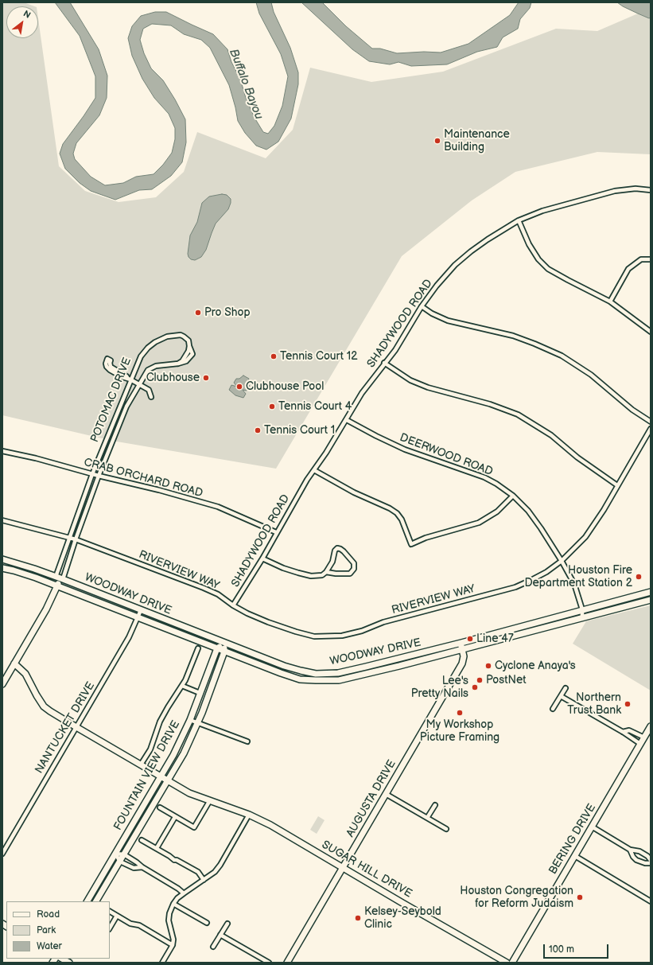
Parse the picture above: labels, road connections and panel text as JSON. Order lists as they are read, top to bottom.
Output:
{
  "streets": {
    "main road": [
      "POTOMAC DRIVE",
      "WOODWAY DRIVE",
      "FOUNTAIN VIEW DRIVE",
      "AUGUSTA DRIVE",
      "BERING DRIVE",
      "SUGAR HILL DRIVE"
    ],
    "street": [
      "SHADYWOOD ROAD",
      "DEERWOOD ROAD",
      "CRAB ORCHARD ROAD",
      "RIVERVIEW WAY",
      "NANTUCKET DRIVE"
    ]
  },
  "crossings": [
    ["SHADYWOOD ROAD", "DEERWOOD ROAD"],
    ["SHADYWOOD ROAD", "CRAB ORCHARD ROAD"],
    ["SHADYWOOD ROAD", "RIVERVIEW WAY"],
    ["POTOMAC DRIVE", "CRAB ORCHARD ROAD"],
    ["POTOMAC DRIVE", "RIVERVIEW WAY"],
    ["POTOMAC DRIVE", "WOODWAY DRIVE"],
    ["POTOMAC DRIVE", "SUGAR HILL DRIVE"],
    ["DEERWOOD ROAD", "RIVERVIEW WAY"],
    ["DEERWOOD ROAD", "WOODWAY DRIVE"],
    ["WOODWAY DRIVE", "NANTUCKET DRIVE"],
    ["WOODWAY DRIVE", "FOUNTAIN VIEW DRIVE"],
    ["WOODWAY DRIVE", "AUGUSTA DRIVE"],
    ["NANTUCKET DRIVE", "SUGAR HILL DRIVE"],
    ["FOUNTAIN VIEW DRIVE", "SUGAR HILL DRIVE"],
    ["AUGUSTA DRIVE", "SUGAR HILL DRIVE"]
  ],
  "water": ["Buffalo Bayou"],
  "places": [
    "Maintenance Building",
    "Pro Shop",
    "Tennis Court 12",
    "Clubhouse",
    "Clubhouse Pool",
    "Tennis Court 4",
    "Tennis Court 1",
    "Houston Fire Department Station 2",
    "Line 47",
    "Cyclone Anaya's",
    "PostNet",
    "Lee's Pretty Nails",
    "Northern Trust Bank",
    "My Workshop Picture Framing",
    "Houston Congregation for Reform Judaism",
    "Kelsey-Seybold Clinic"
  ],
  "legend": ["Road", "Park", "Water"],
  "scale_bar": "100 m",
  "north": "top right"
}
